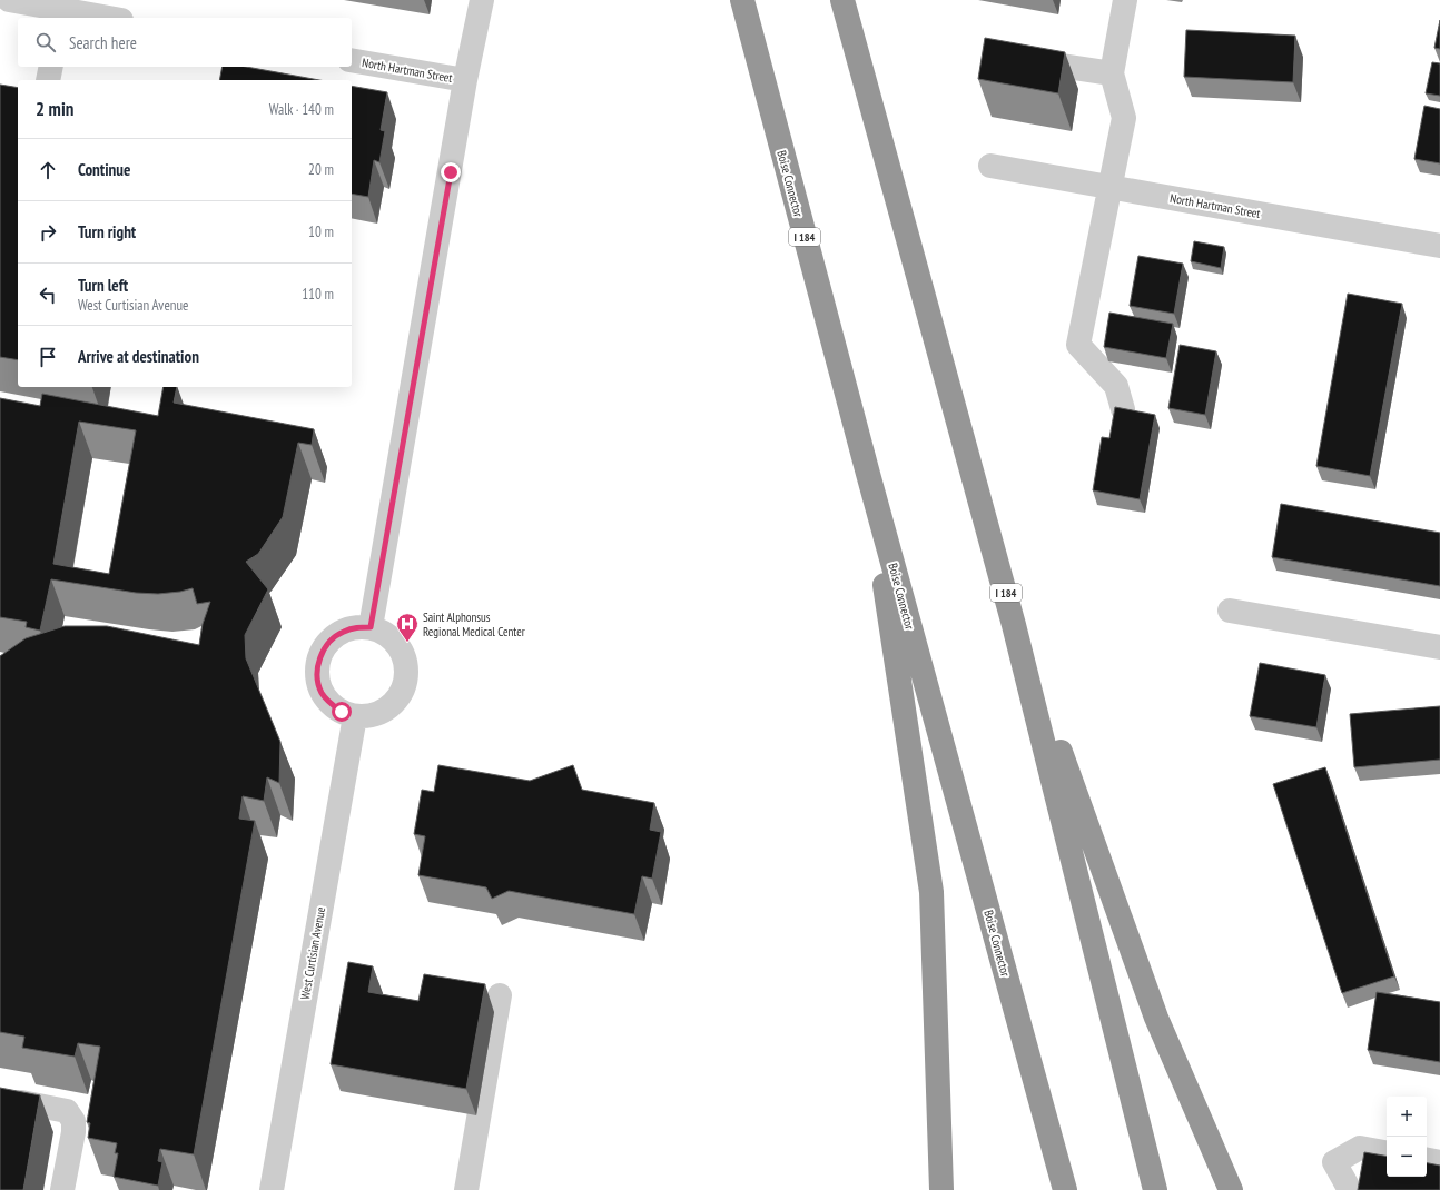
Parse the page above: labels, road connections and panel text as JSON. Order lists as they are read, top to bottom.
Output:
{
  "streets": {
    "highway": ["Boise Connector", "I 184"],
    "street": ["North Hartman Street", "West Curtisian Avenue"]
  },
  "places": {
    "hospital": ["Saint Alphonsus Regional Medical Center"]
  },
  "page": {
    "search": "Search here",
    "heading": ["2 min", "Walk · 140 m"],
    "list": [
      ["Continue", "20 m"],
      ["Turn right", "10 m"],
      ["Turn left", "West Curtisian Avenue", "110 m"],
      "Arrive at destination"
    ],
    "map_buttons": ["+", "−"]
  }
}
